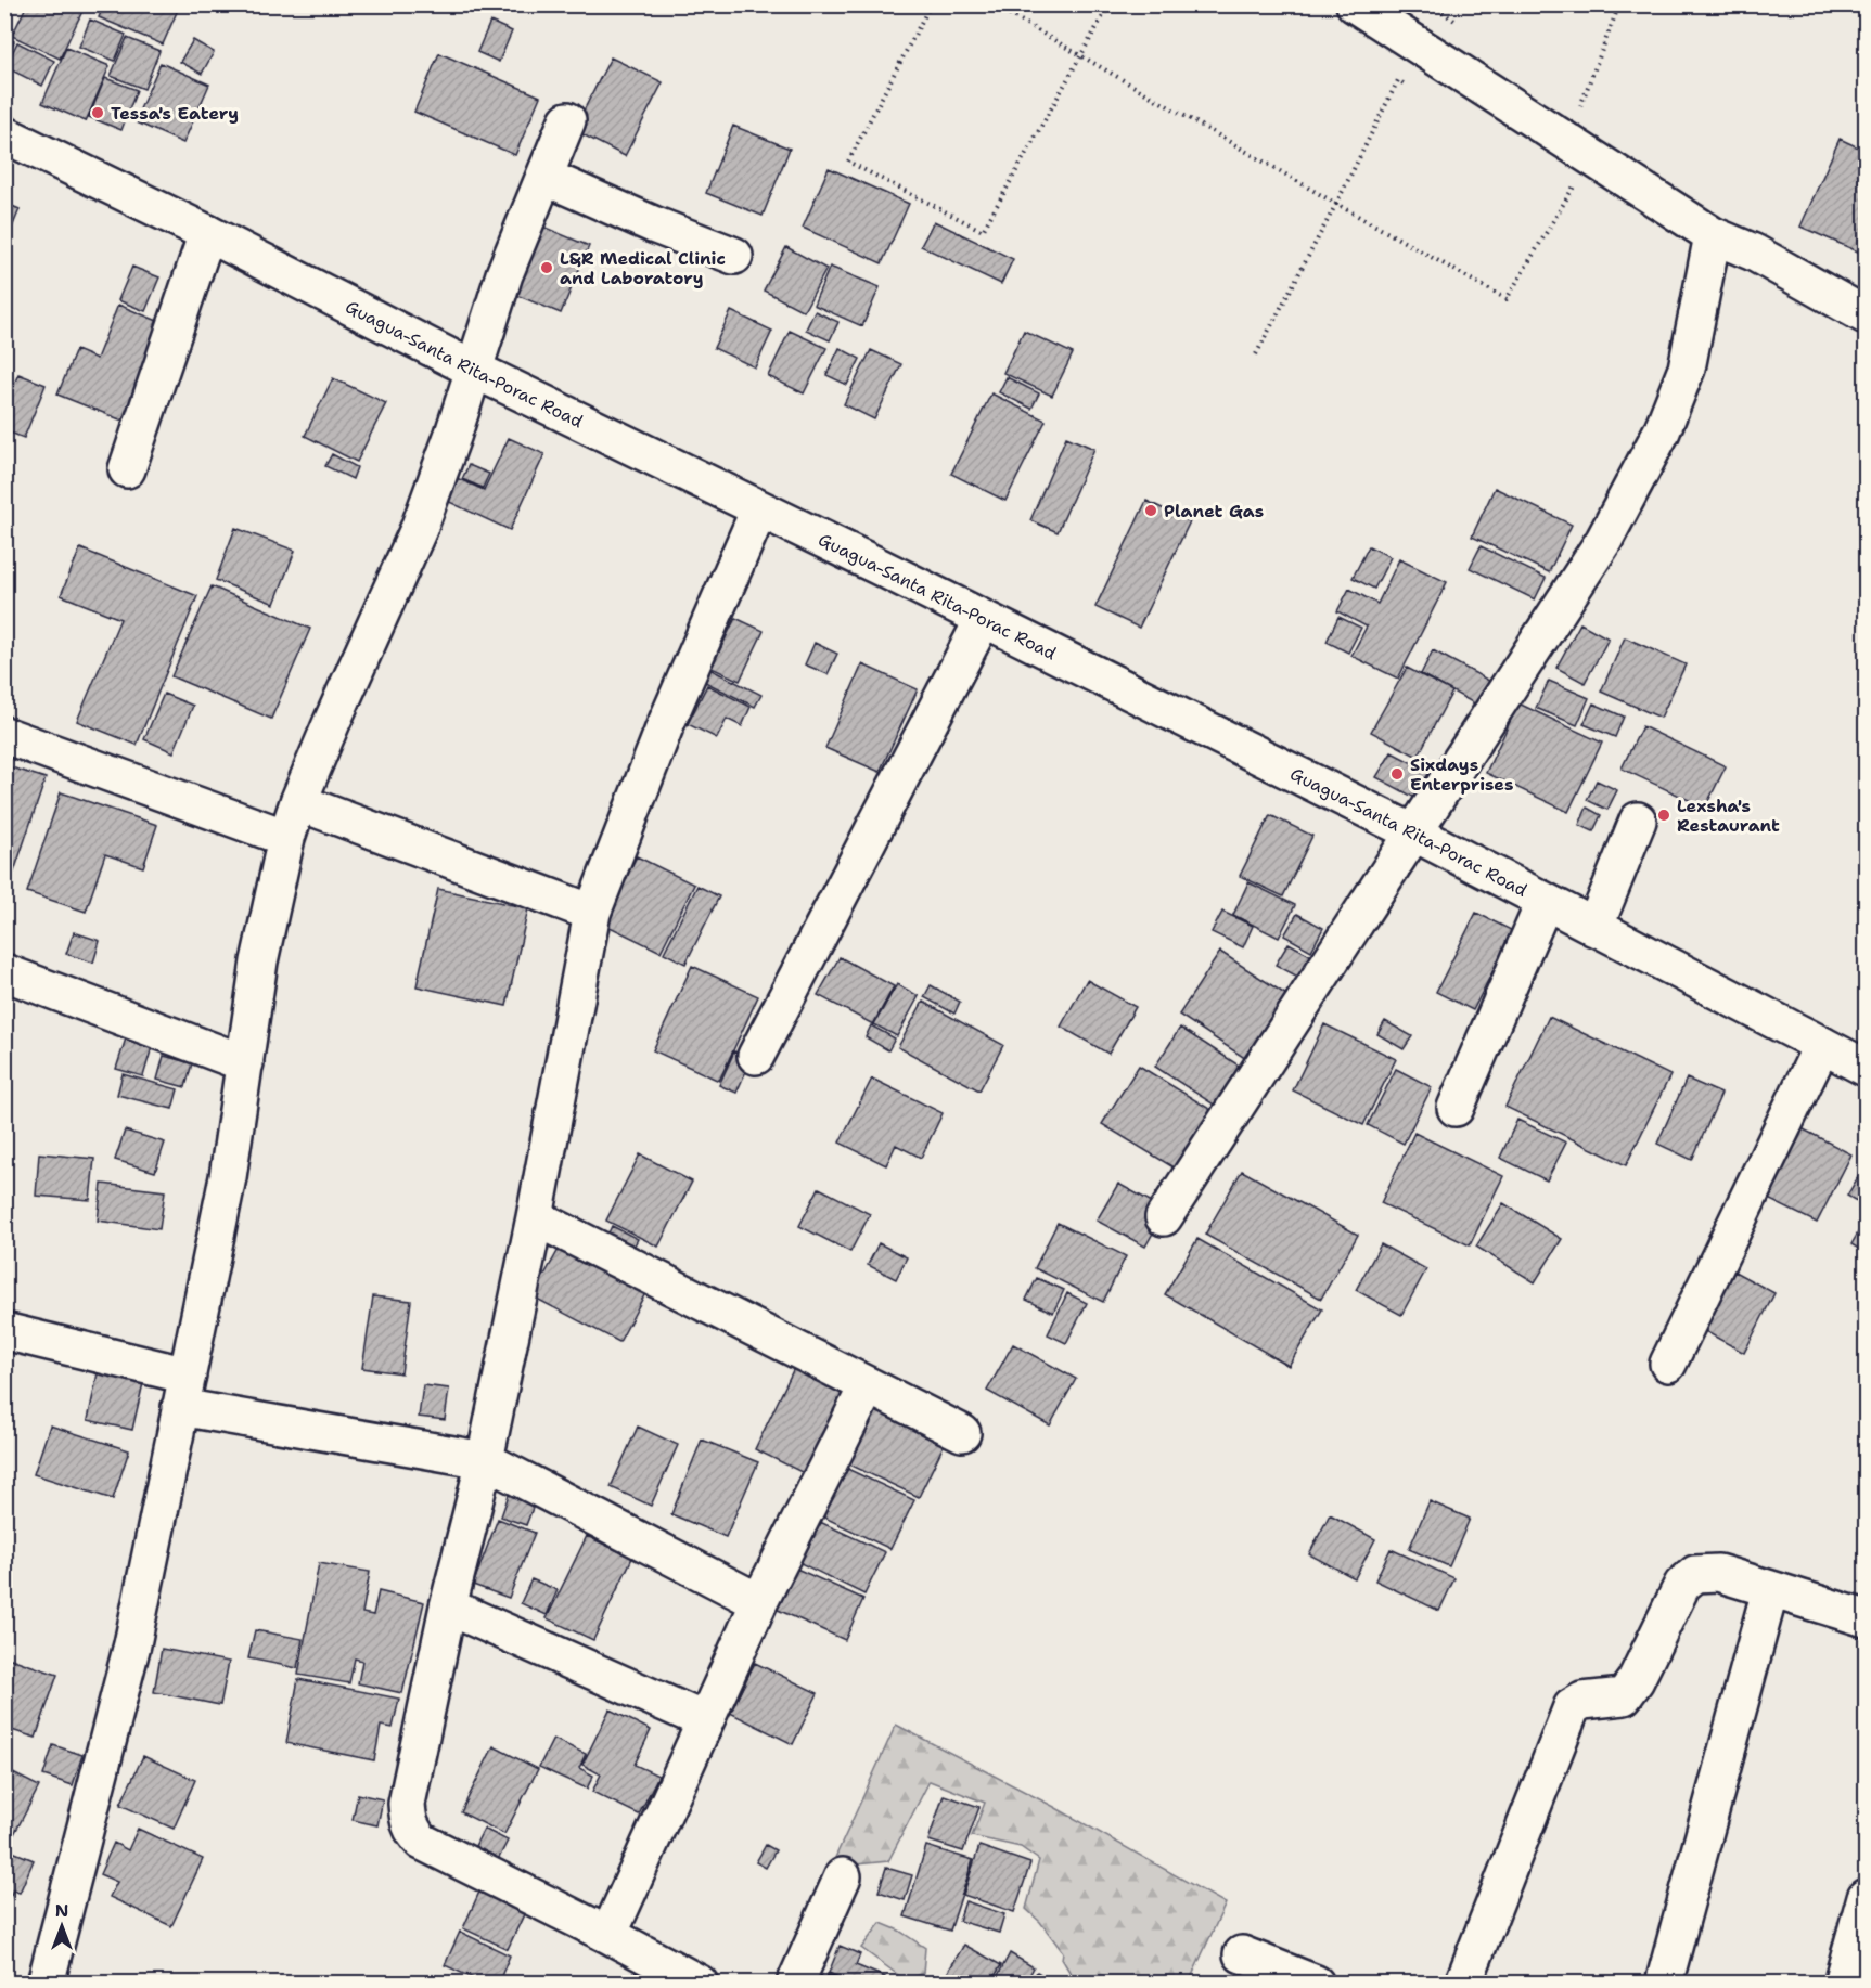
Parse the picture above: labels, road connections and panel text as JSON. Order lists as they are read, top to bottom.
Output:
{
  "streets": {
    "street": ["Guagua-Santa Rita-Porac Road"]
  },
  "places": [
    "Tessa's Eatery",
    "L&R Medical Clinic and Laboratory",
    "Planet Gas",
    "Sixdays Enterprises",
    "Lexsha's Restaurant"
  ],
  "north": "top"
}
